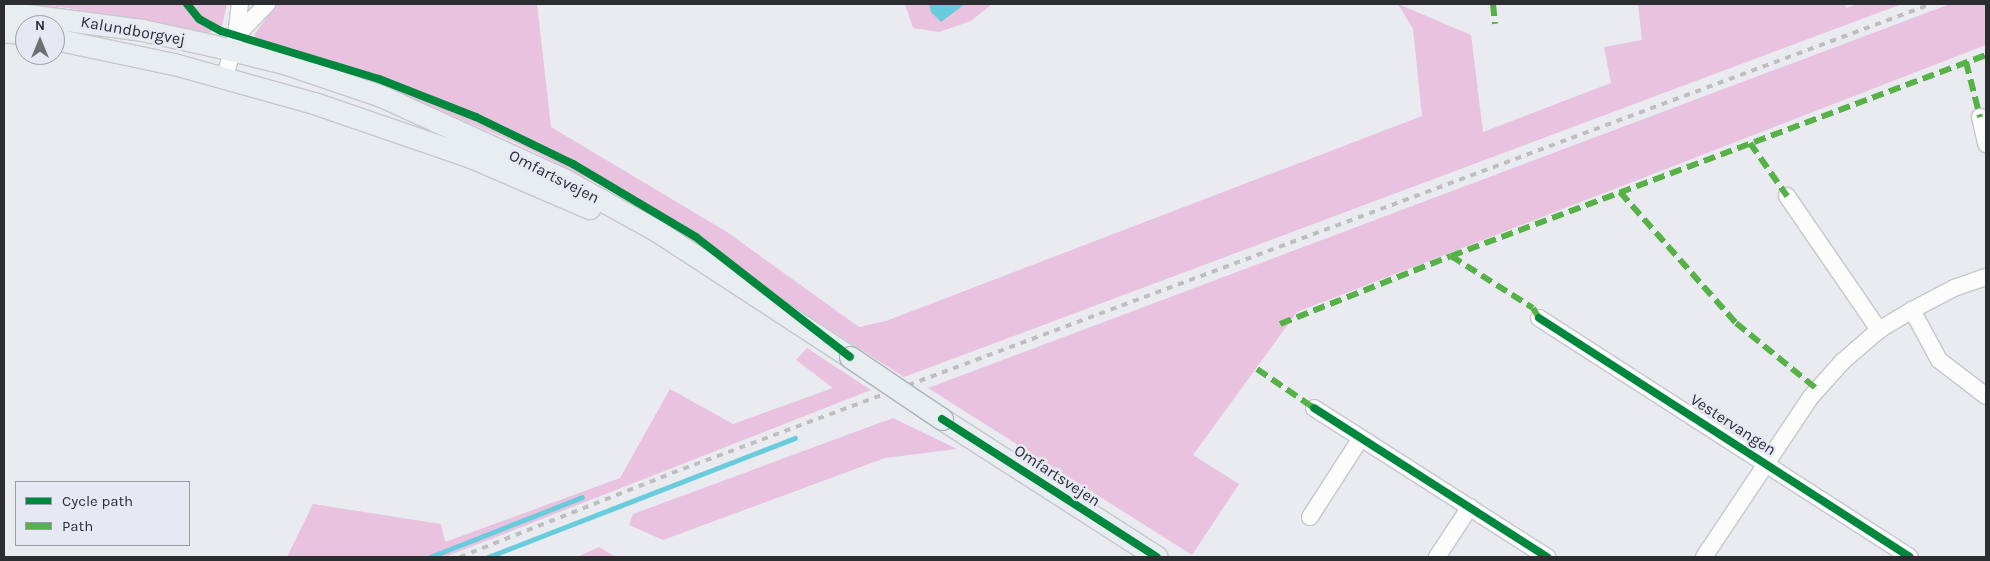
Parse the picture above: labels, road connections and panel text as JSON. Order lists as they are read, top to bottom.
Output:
{
  "streets": {
    "main road": ["Kalundborgvej", "Omfartsvejen"],
    "street": ["Vestervangen"]
  },
  "crossings": [
    ["Kalundborgvej", "Omfartsvejen"]
  ],
  "legend": ["Cycle path", "Path"],
  "north": "top"
}
